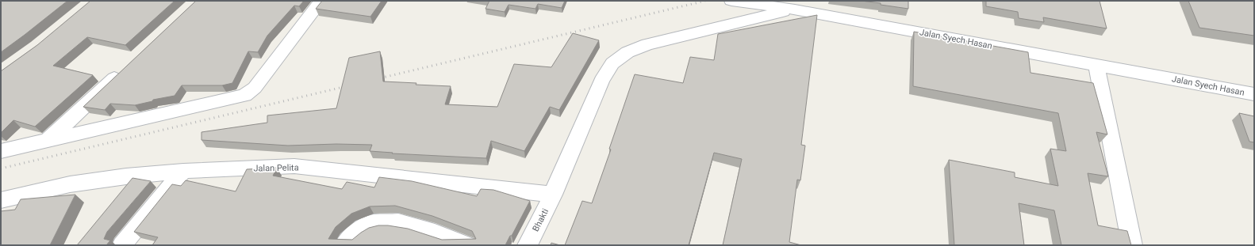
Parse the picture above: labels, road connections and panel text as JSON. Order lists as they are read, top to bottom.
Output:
{
  "streets": {
    "street": ["Jalan Syech Hasan", "Jalan Pelita", "Bhakti"]
  },
  "crossings": [
    ["Jalan Syech Hasan", "Bhakti"],
    ["Jalan Pelita", "Bhakti"]
  ]
}
